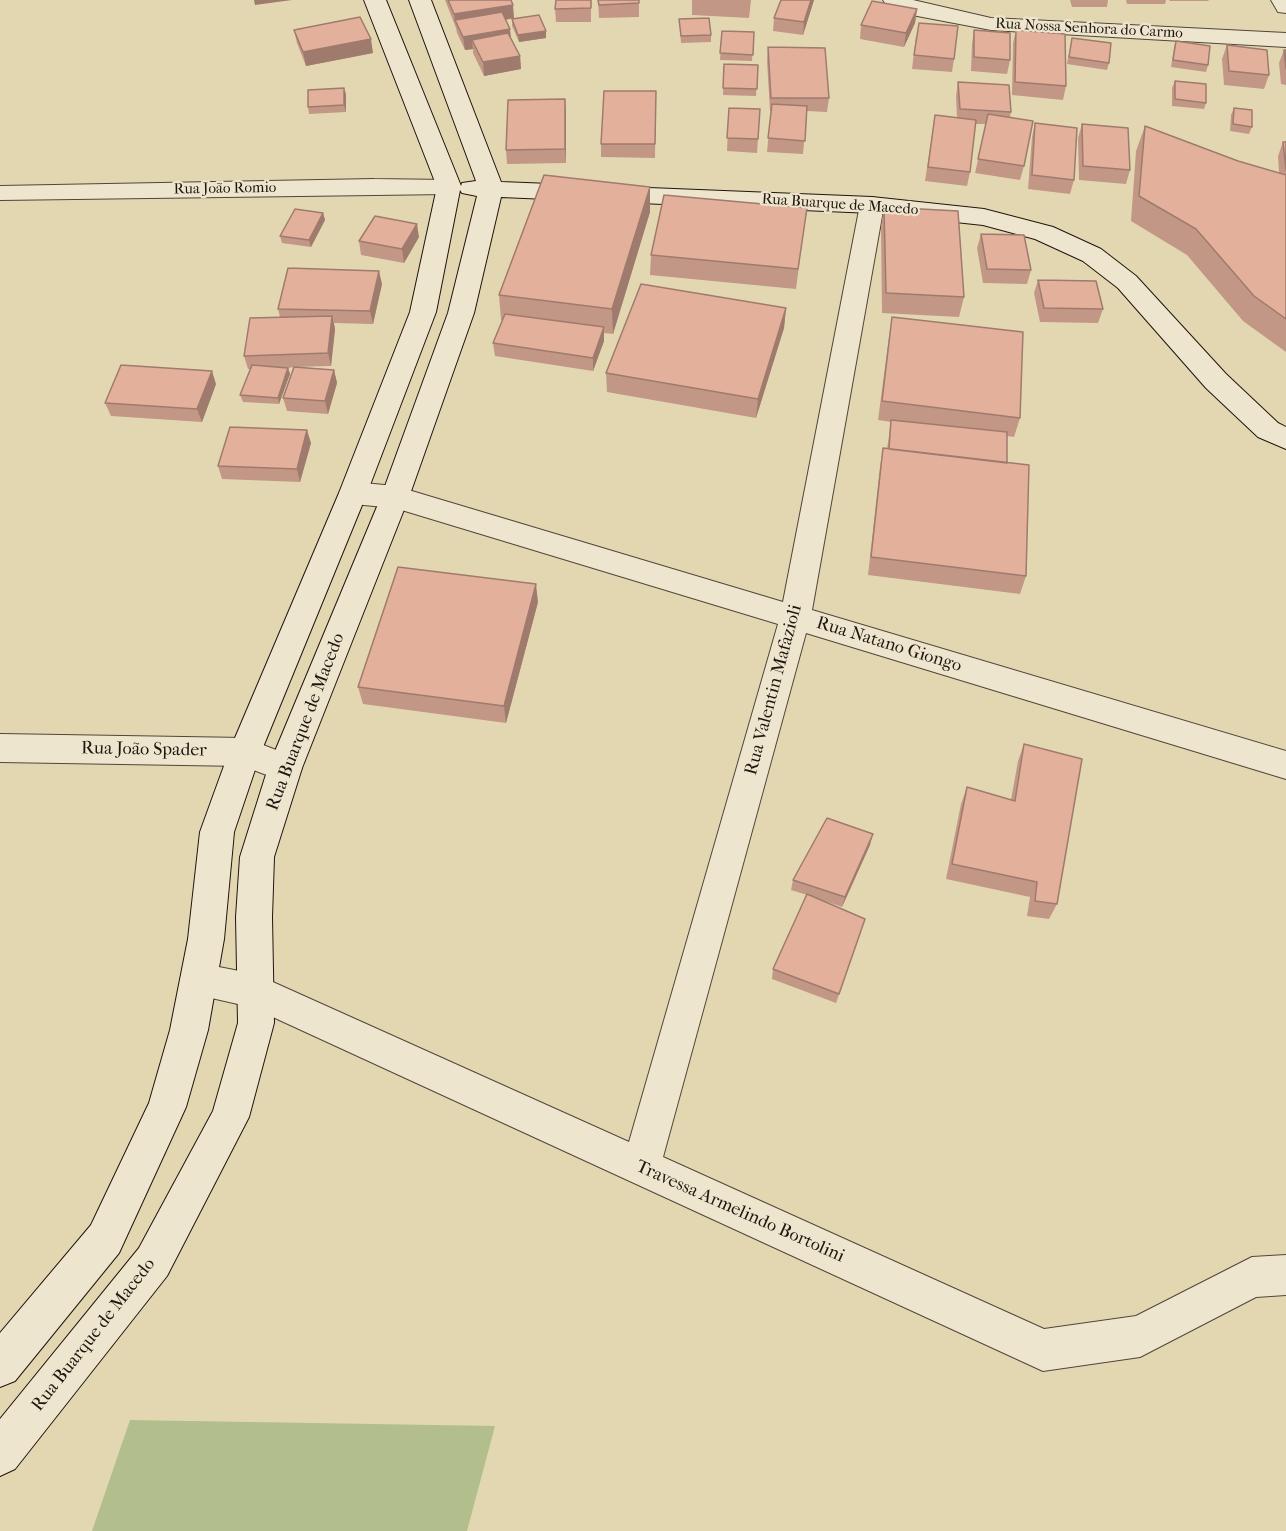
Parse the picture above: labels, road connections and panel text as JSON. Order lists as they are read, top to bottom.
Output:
{
  "streets": {
    "main road": [
      "Rua Nossa Senhora do Carmo",
      "Rua João Romio",
      "Rua Buarque de Macedo",
      "Rua Natano Giongo",
      "Rua Valentin Mafazioli",
      "Rua João Spader",
      "Travessa Armelindo Bortolini"
    ]
  },
  "crossings": [
    ["Rua João Romio", "Rua Buarque de Macedo"],
    ["Rua Buarque de Macedo", "Rua Natano Giongo"],
    ["Rua Buarque de Macedo", "Rua Valentin Mafazioli"],
    ["Rua Buarque de Macedo", "Rua João Spader"],
    ["Rua Buarque de Macedo", "Travessa Armelindo Bortolini"],
    ["Rua Natano Giongo", "Rua Valentin Mafazioli"],
    ["Rua Valentin Mafazioli", "Travessa Armelindo Bortolini"]
  ]
}
